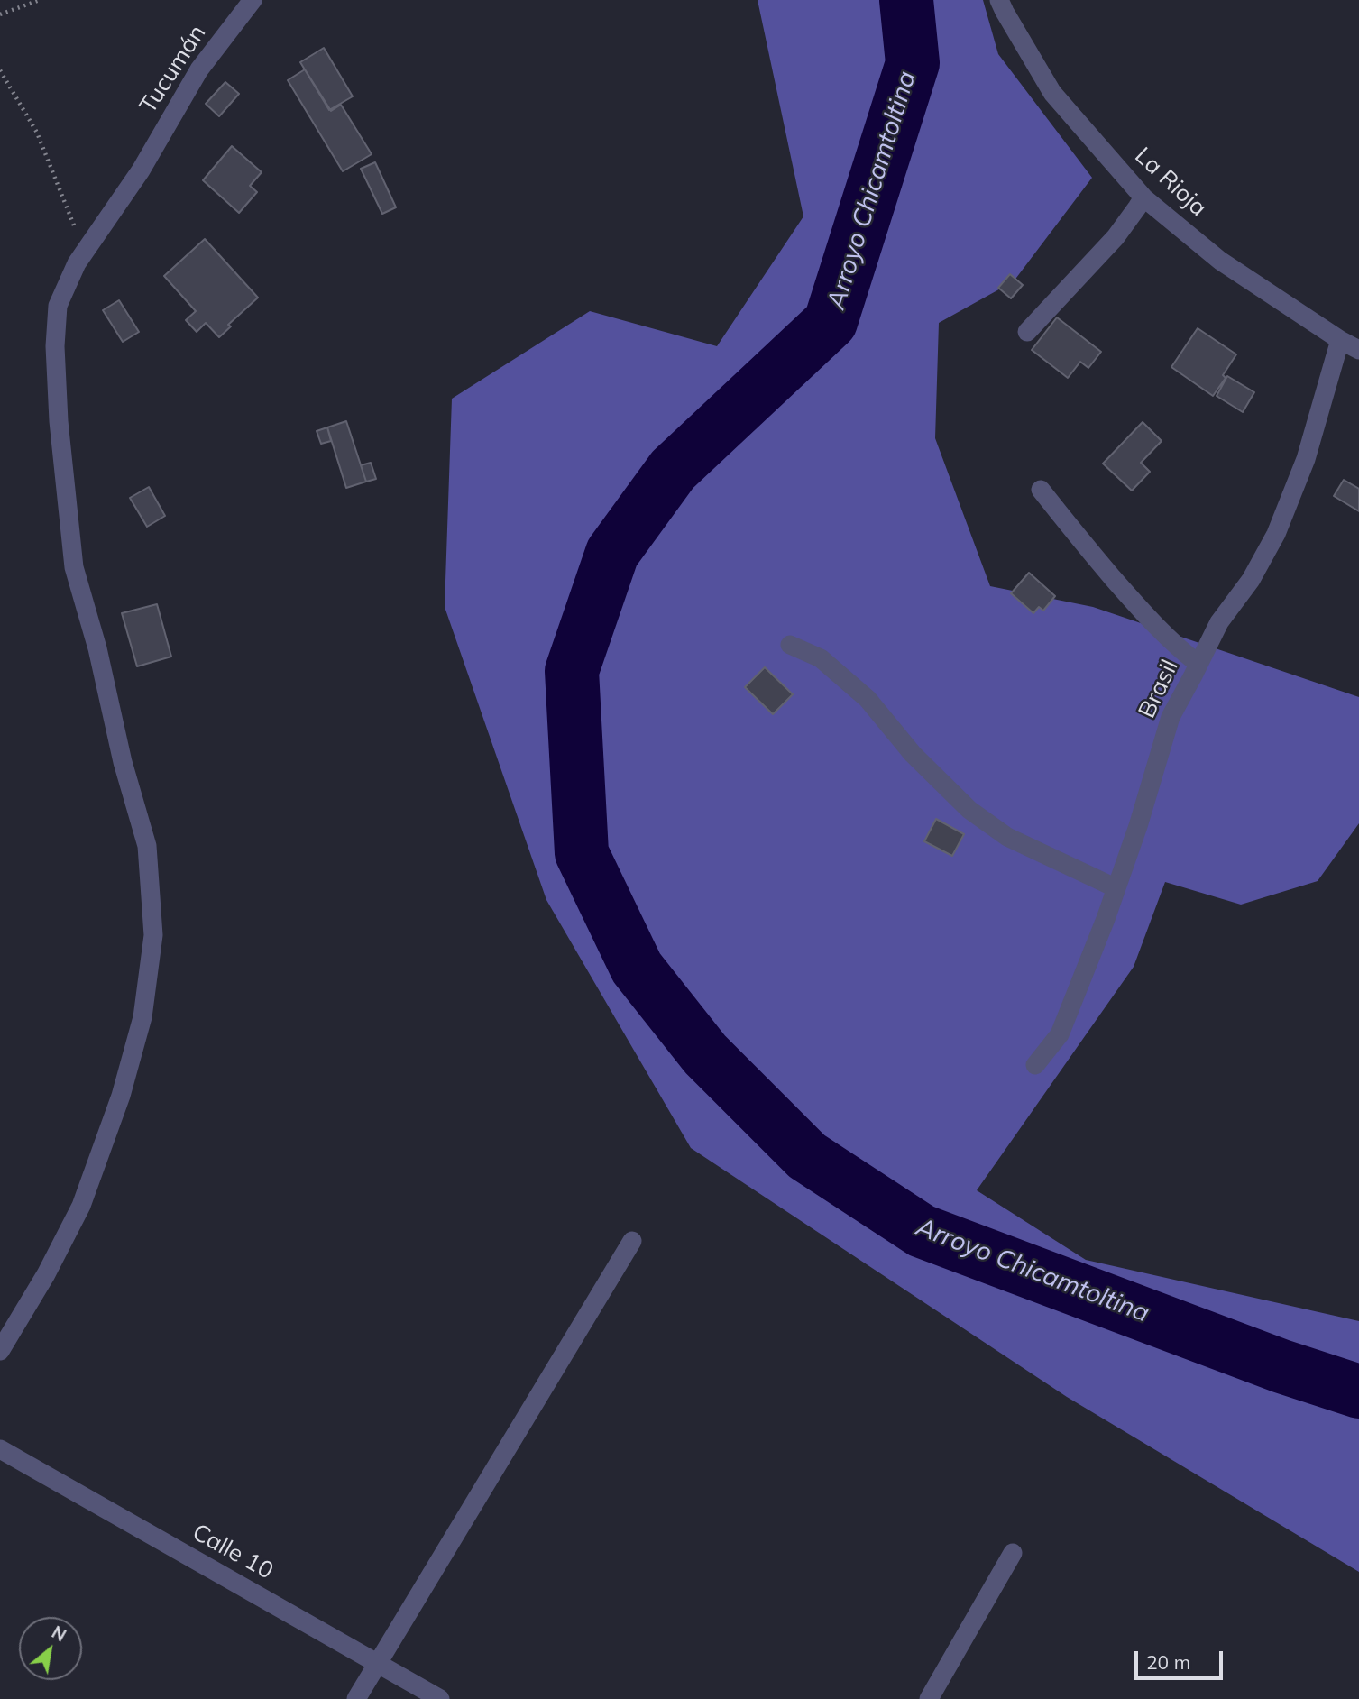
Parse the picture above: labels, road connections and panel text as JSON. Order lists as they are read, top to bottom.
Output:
{
  "streets": {
    "street": [
      "Tucumán",
      "La Rioja",
      "Brasil",
      "Calle 10"
    ]
  },
  "crossings": [
    ["La Rioja", "Brasil"]
  ],
  "water": ["Arroyo Chicamtoltina"],
  "scale_bar": "20 m",
  "north": "top right"
}
